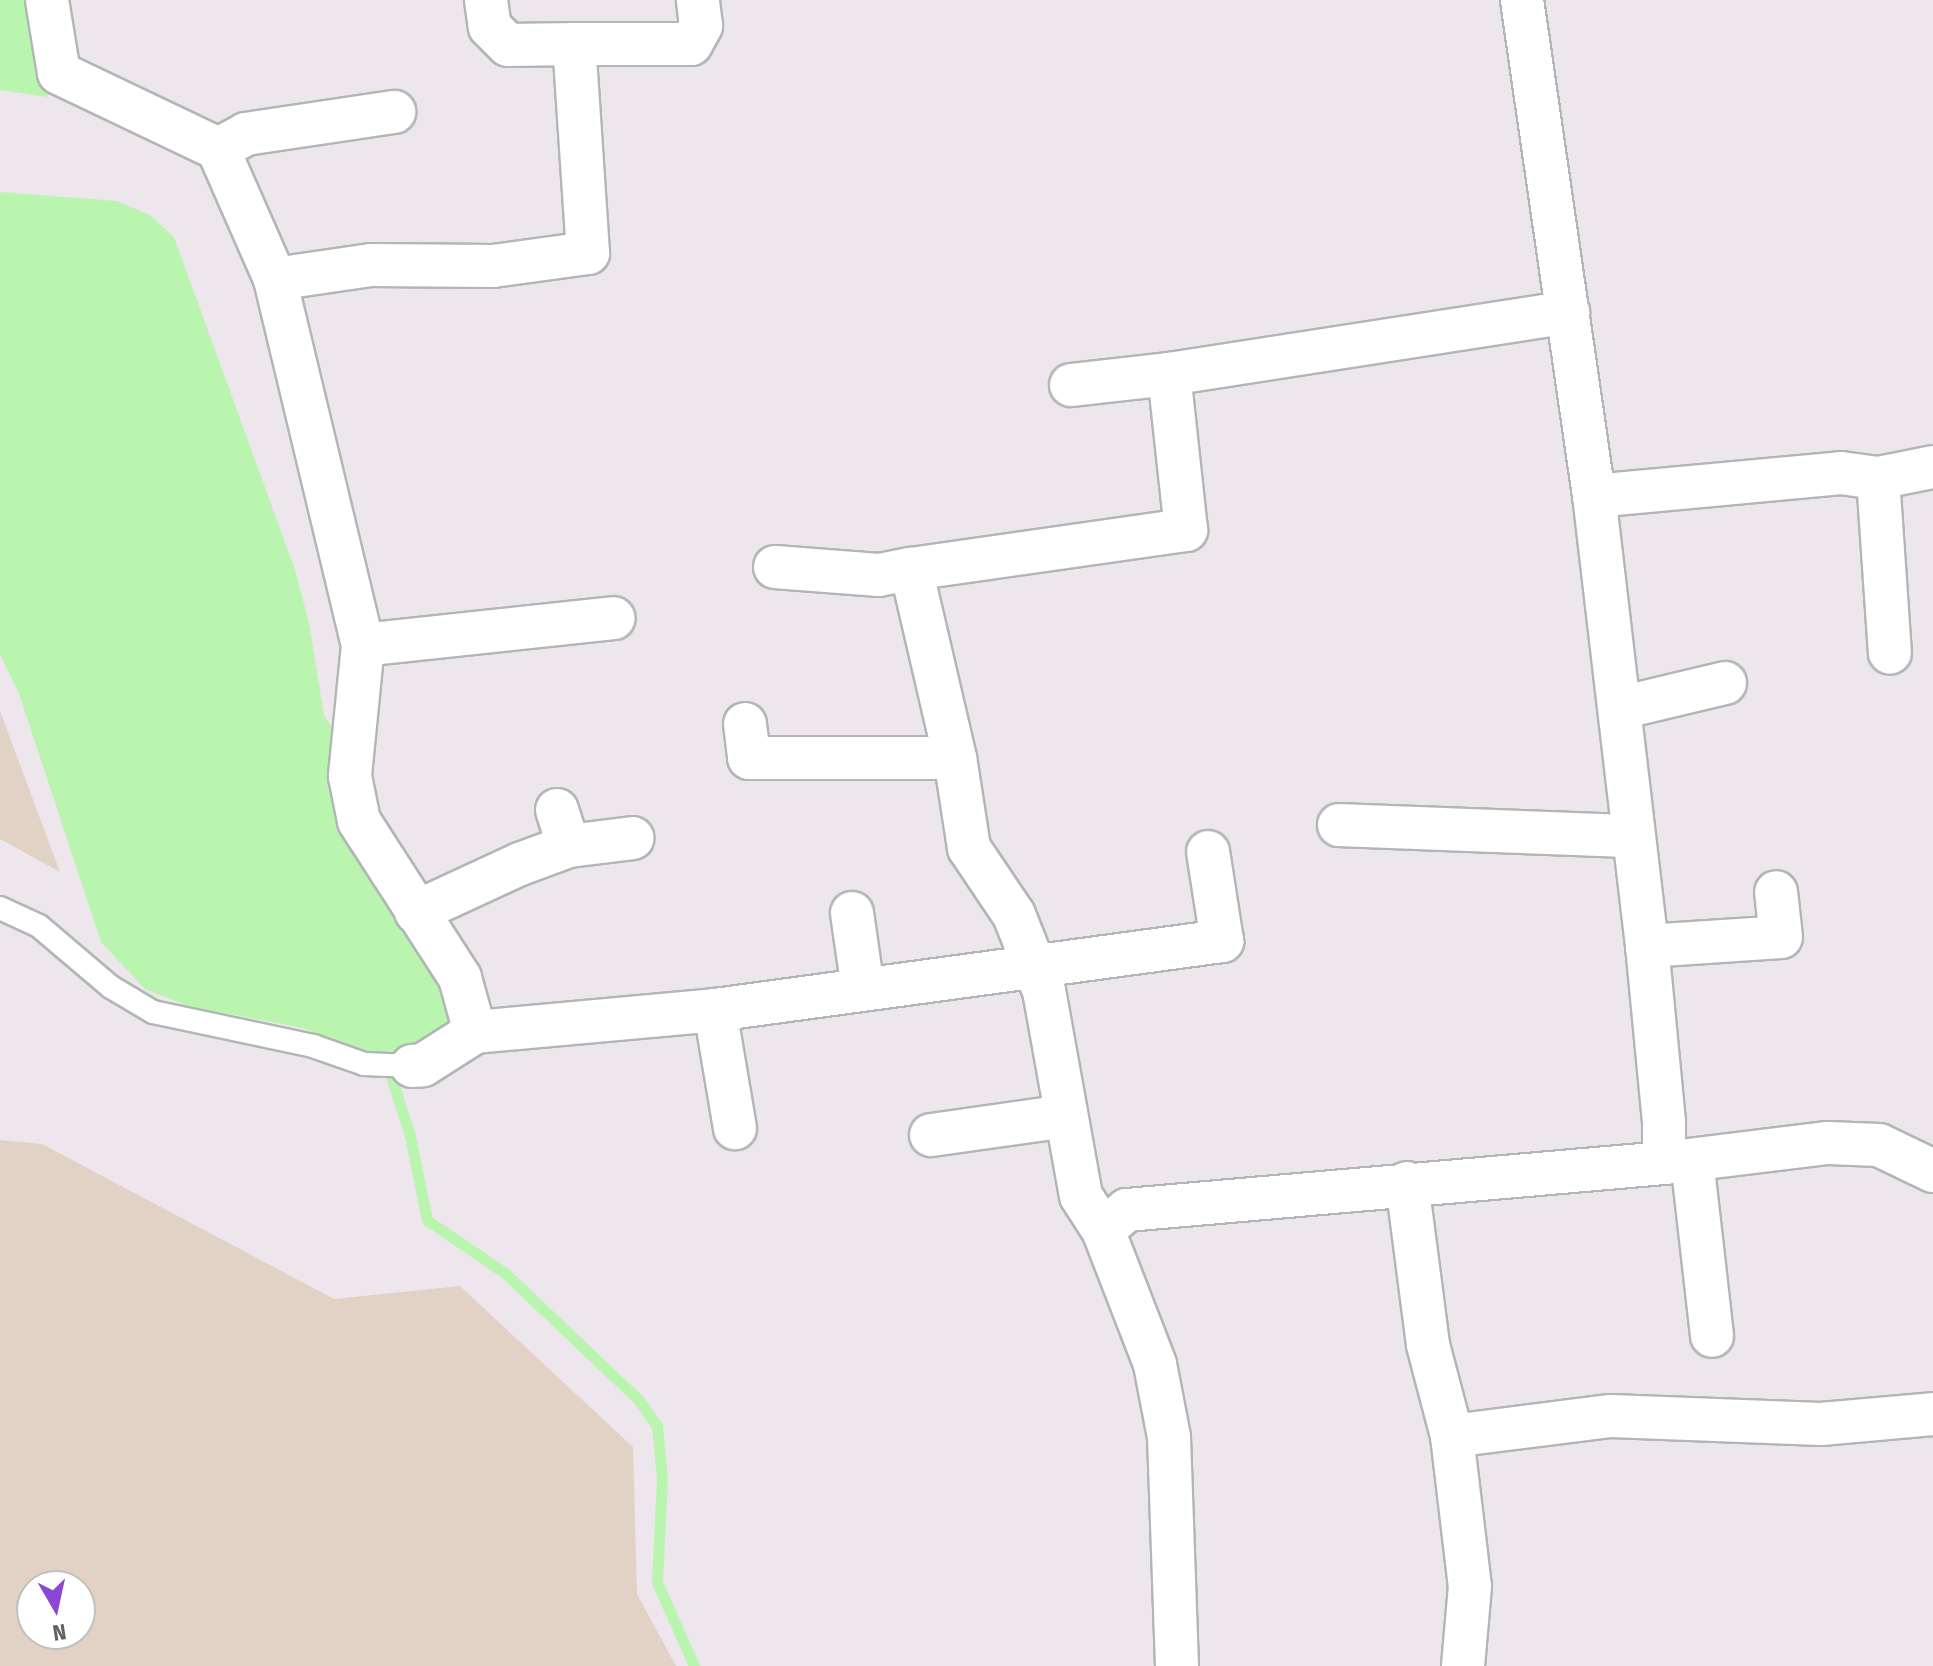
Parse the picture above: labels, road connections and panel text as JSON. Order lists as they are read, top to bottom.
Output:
{
  "north": "bottom"
}
